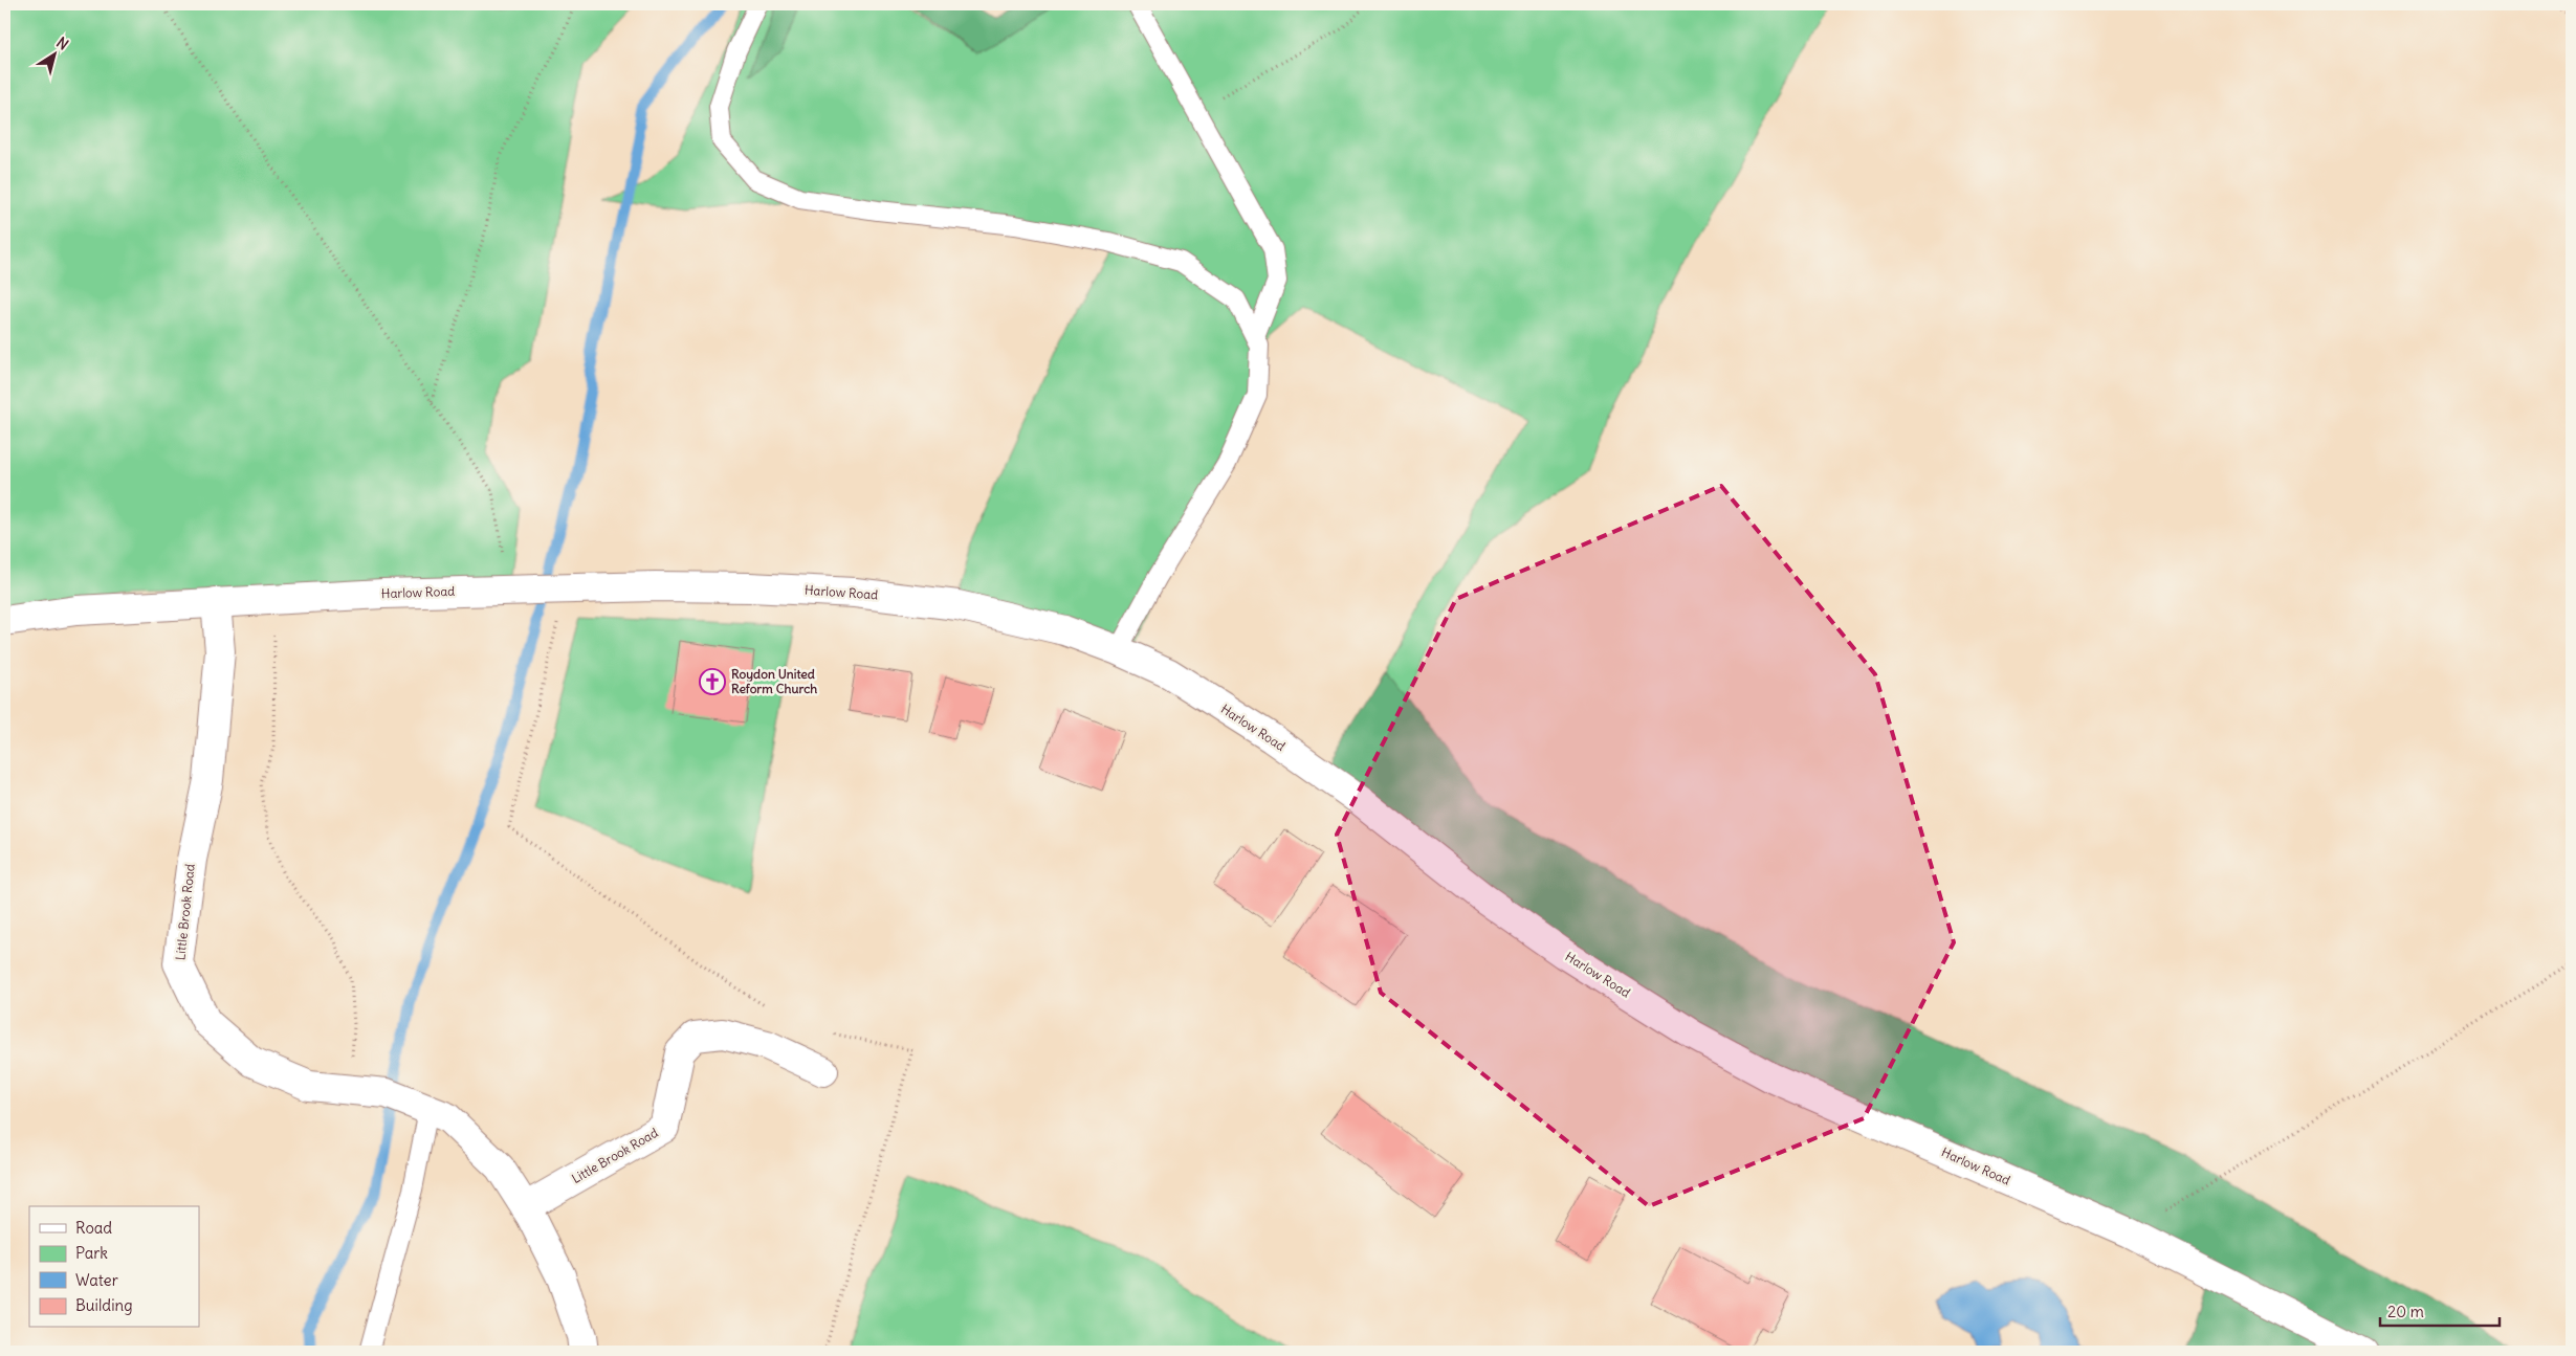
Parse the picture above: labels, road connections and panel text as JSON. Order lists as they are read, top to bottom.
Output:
{
  "streets": {
    "street": ["Harlow Road", "Little Brook Road"]
  },
  "crossings": [
    ["Harlow Road", "Little Brook Road"]
  ],
  "places": {
    "church": ["Roydon United Reform Church"]
  },
  "legend": [
    "Road",
    "Park",
    "Water",
    "Building"
  ],
  "scale_bar": "20 m",
  "north": "top right"
}
